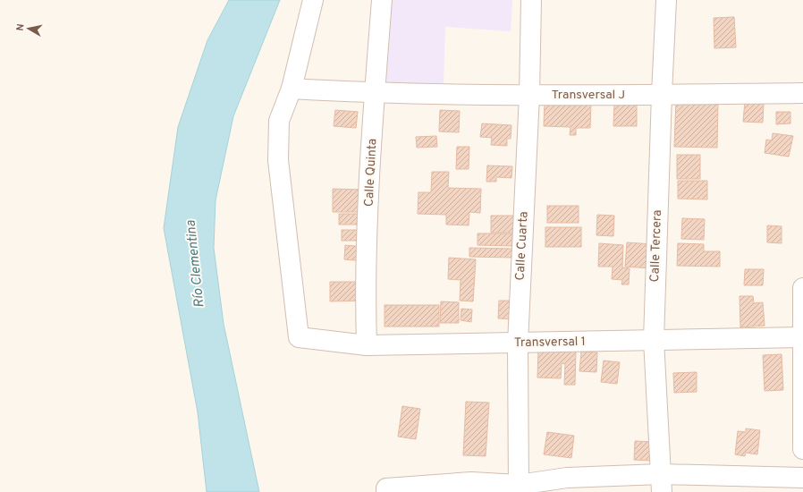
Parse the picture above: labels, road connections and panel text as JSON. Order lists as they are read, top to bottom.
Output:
{
  "streets": {
    "street": [
      "Transversal J",
      "Calle Quinta",
      "Calle Cuarta",
      "Calle Tercera",
      "Transversal 1"
    ]
  },
  "crossings": [
    ["Transversal J", "Calle Quinta"],
    ["Transversal J", "Calle Cuarta"],
    ["Transversal J", "Calle Tercera"],
    ["Transversal J", "Transversal 1"],
    ["Calle Quinta", "Transversal 1"],
    ["Calle Cuarta", "Transversal 1"],
    ["Calle Tercera", "Transversal 1"]
  ],
  "water": ["Río Clementina"],
  "north": "left"
}
